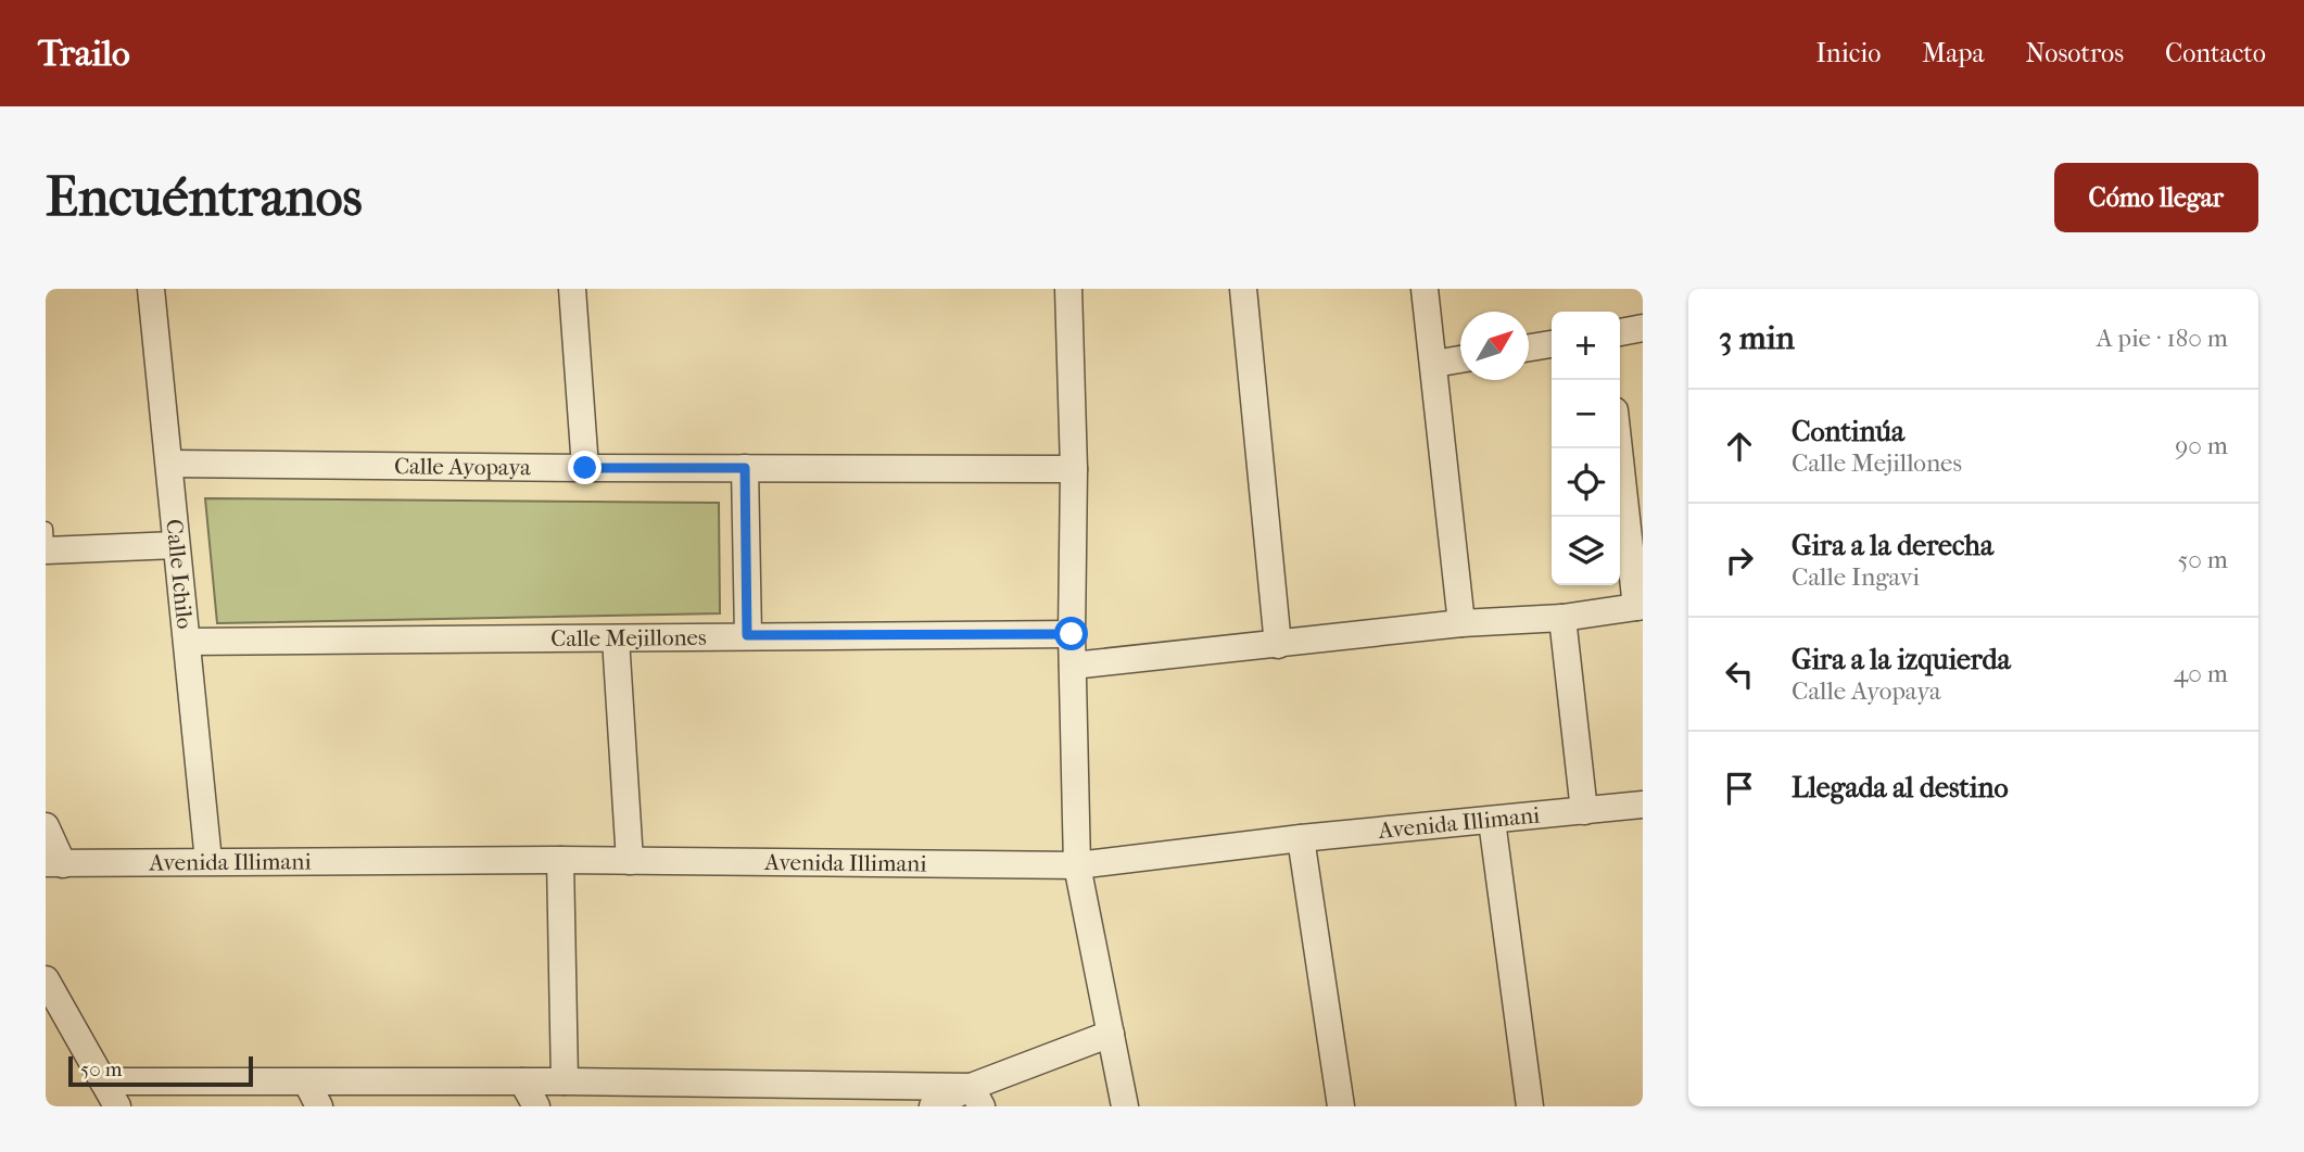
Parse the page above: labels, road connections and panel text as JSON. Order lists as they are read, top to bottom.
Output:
{
  "streets": {
    "street": [
      "Calle Ayopaya",
      "Calle Ichilo",
      "Calle Mejillones",
      "Avenida Illimani"
    ]
  },
  "crossings": [
    ["Calle Ayopaya", "Calle Ichilo"],
    ["Calle Ichilo", "Calle Mejillones"],
    ["Calle Ichilo", "Avenida Illimani"]
  ],
  "scale_bar": "50 m",
  "north": "top right",
  "page": {
    "header": "Trailo",
    "nav": [
      "Inicio",
      "Mapa",
      "Nosotros",
      "Contacto"
    ],
    "buttons": "Cómo llegar",
    "title": "Encuéntranos",
    "heading": ["3 min", "A pie · 180 m"],
    "map_buttons": ["+", "−"],
    "list": [
      ["Continúa", "Calle Mejillones", "90 m"],
      ["Gira a la derecha", "Calle Ingavi", "50 m"],
      ["Gira a la izquierda", "Calle Ayopaya", "40 m"],
      "Llegada al destino"
    ],
    "scale": "50 m"
  }
}
